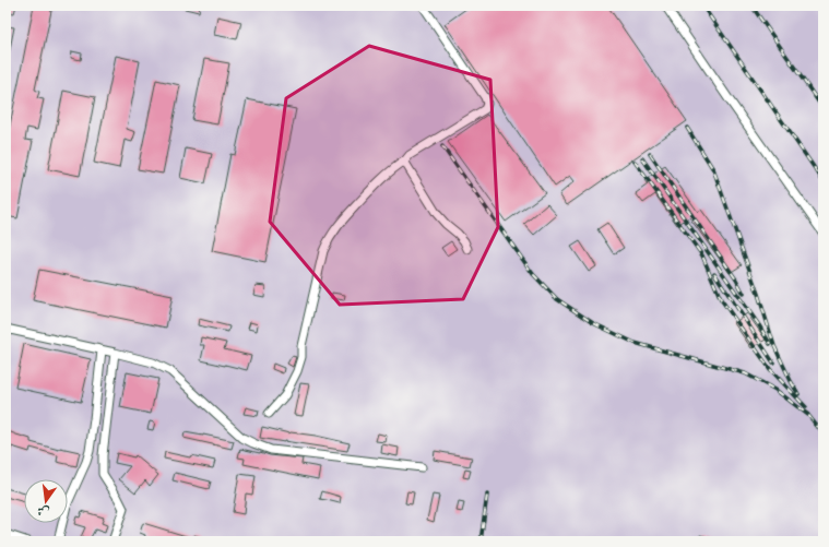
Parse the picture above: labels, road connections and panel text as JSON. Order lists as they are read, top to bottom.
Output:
{
  "north": "bottom"
}
